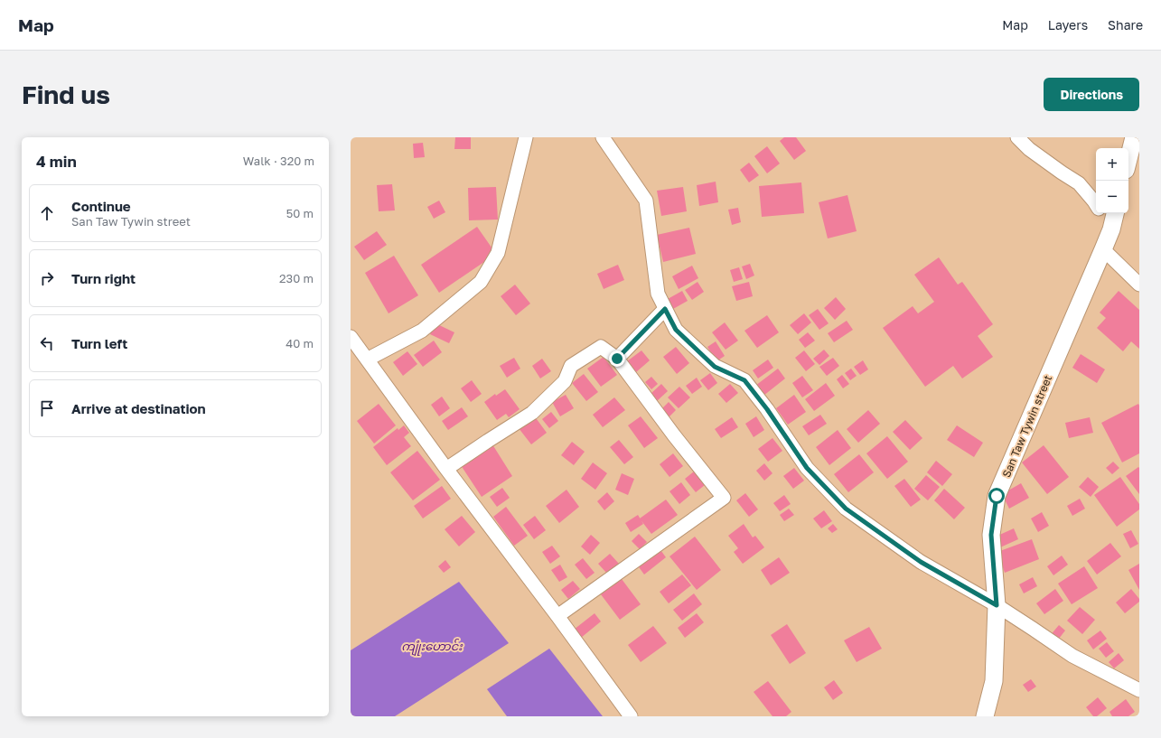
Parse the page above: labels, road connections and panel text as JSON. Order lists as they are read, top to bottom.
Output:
{
  "streets": {
    "street": ["San Taw Tywin street"]
  },
  "water": ["ကျုံးဟောင်း"],
  "page": {
    "header": "Map",
    "nav": ["Map", "Layers", "Share"],
    "buttons": "Directions",
    "title": "Find us",
    "heading": ["4 min", "Walk · 320 m"],
    "map_buttons": ["+", "−"],
    "list": [
      ["Continue", "San Taw Tywin street", "50 m"],
      ["Turn right", "230 m"],
      ["Turn left", "40 m"],
      "Arrive at destination"
    ]
  }
}
